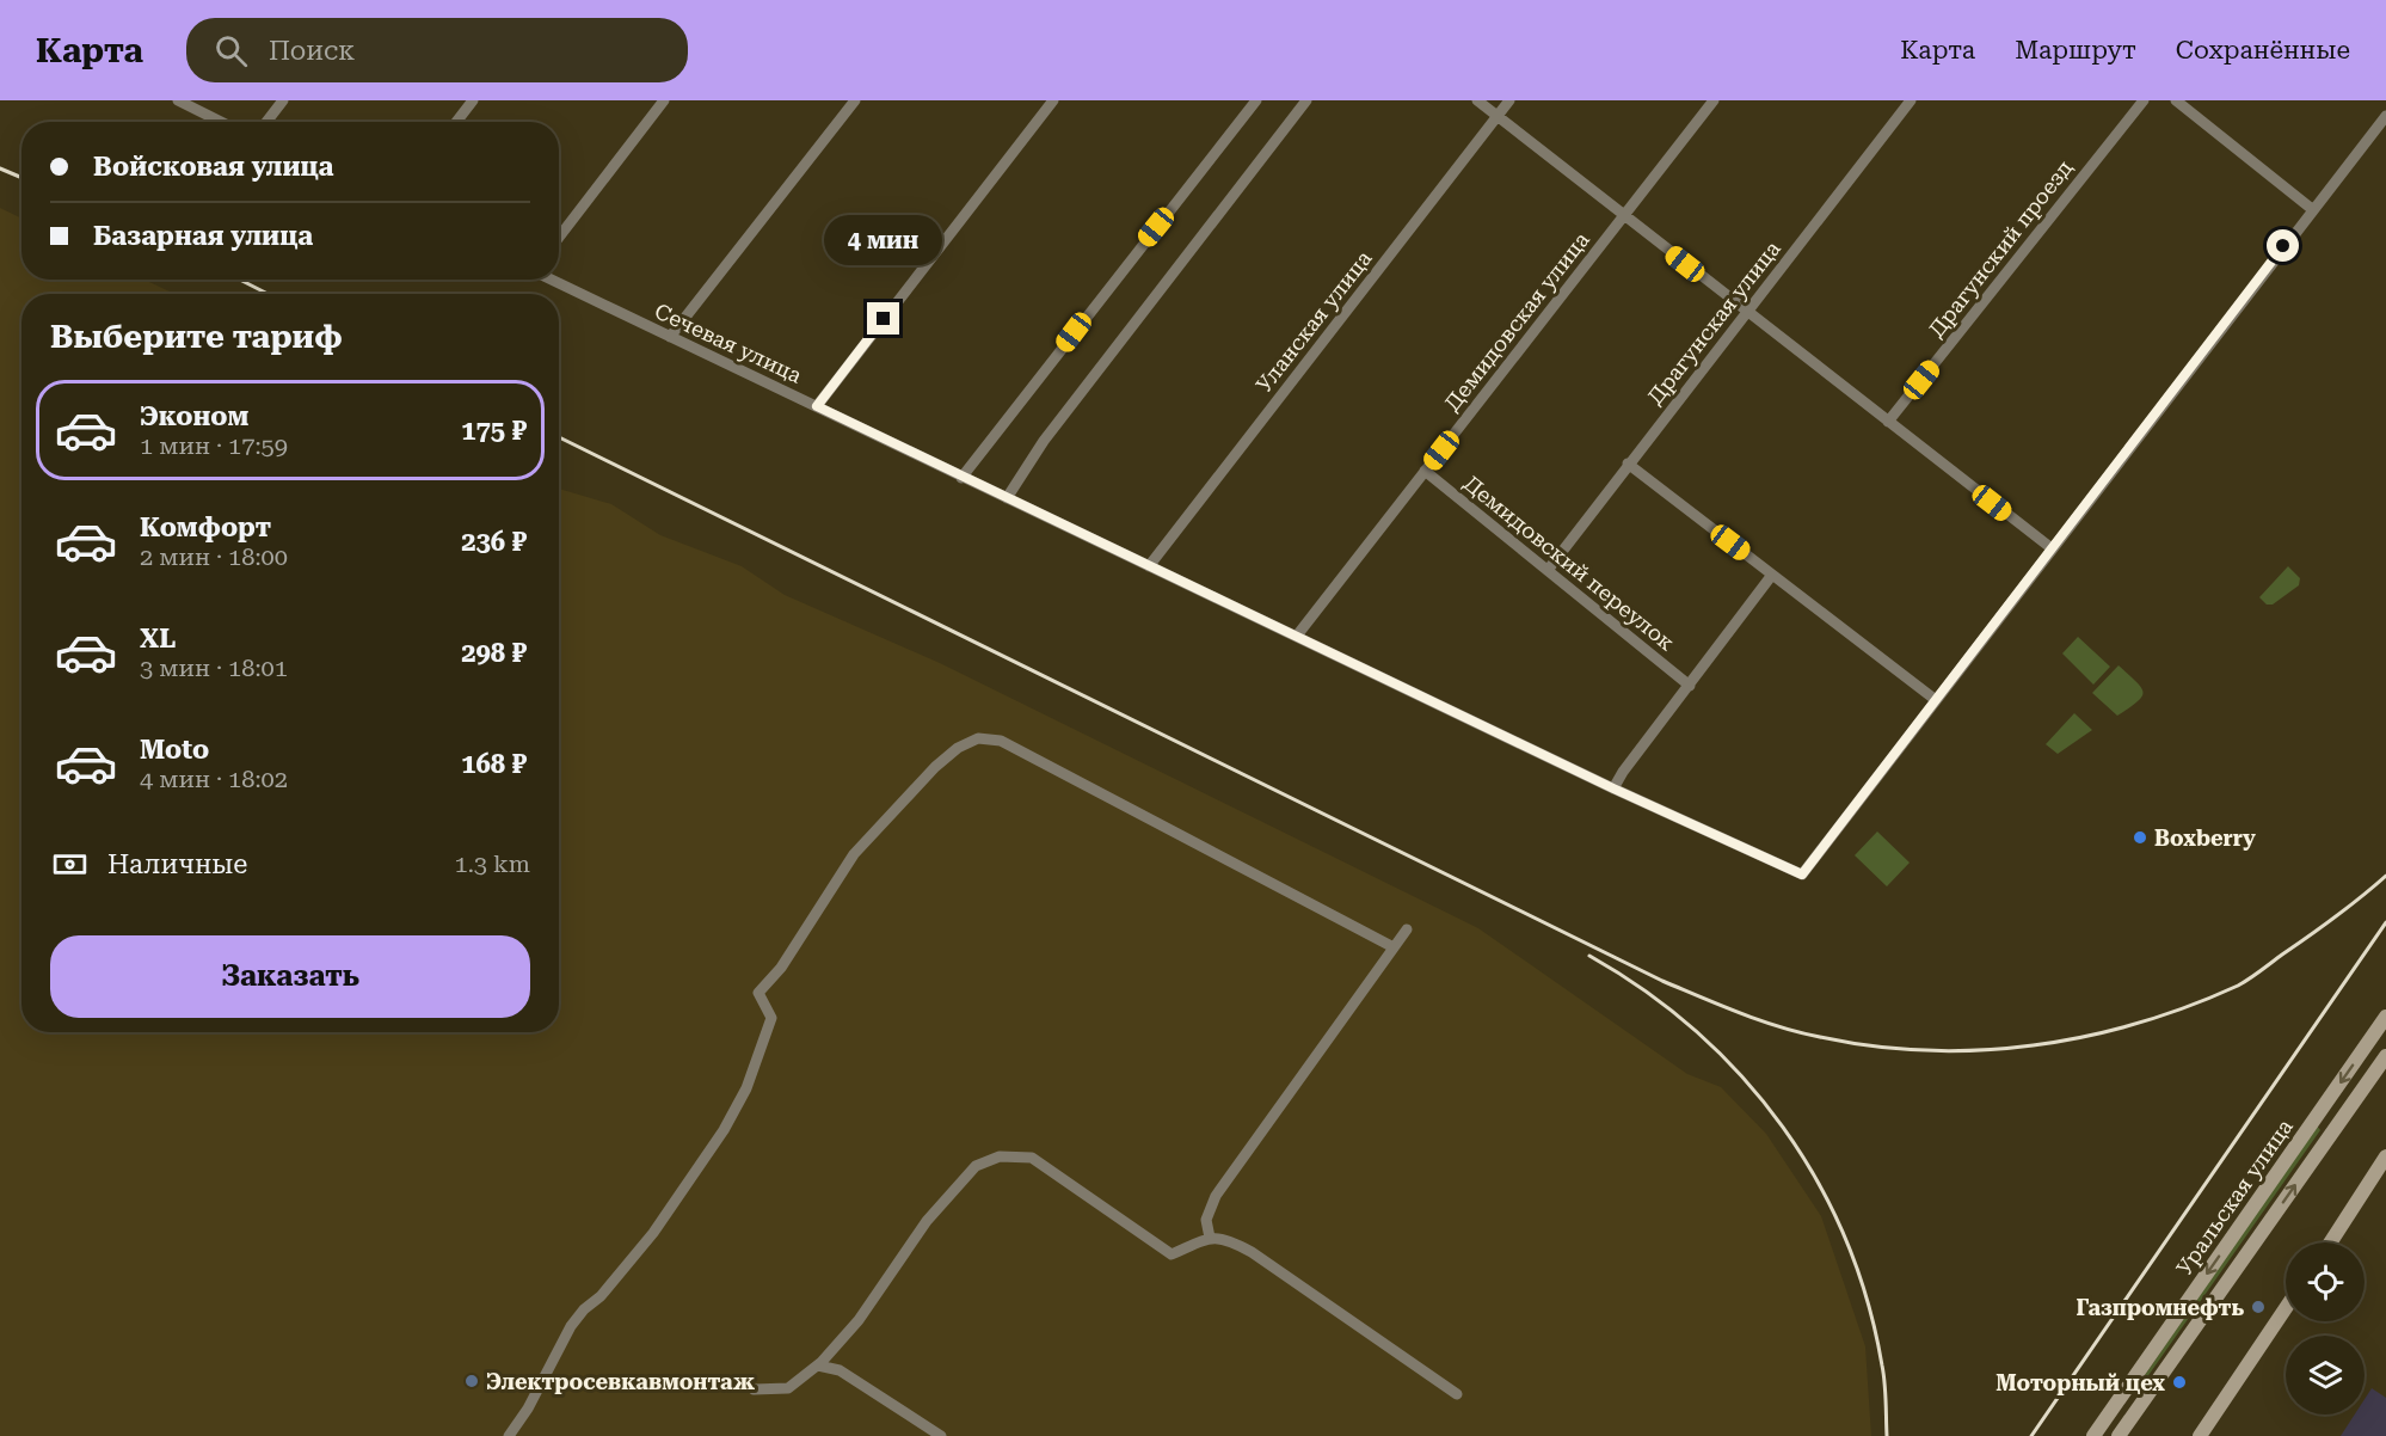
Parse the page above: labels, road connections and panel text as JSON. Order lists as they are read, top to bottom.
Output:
{
  "streets": {
    "main road": ["Уральская улица"],
    "street": [
      "Драгунский проезд",
      "Уланская улица",
      "Демидовская улица",
      "Драгунская улица",
      "Сечевая улица",
      "Демидовский переулок"
    ]
  },
  "crossings": [
    ["Уланская улица", "Сечевая улица"],
    ["Демидовская улица", "Сечевая улица"],
    ["Демидовская улица", "Демидовский переулок"],
    ["Драгунская улица", "Демидовский переулок"]
  ],
  "places": [
    "Boxberry",
    "Газпромнефть",
    "Электросевкавмонтаж",
    "Моторный цех"
  ],
  "page": {
    "header": "Карта",
    "search": "Поиск",
    "nav": ["Карта", "Маршрут", "Сохранённые"],
    "banner": ["Войсковая улица", "Базарная улица"],
    "bubble": "4 мин",
    "heading": "Выберите тариф",
    "list": [
      {
        "name": "Эконом",
        "note": "1 мин · 17:59",
        "value": "175 ₽"
      },
      {
        "name": "Комфорт",
        "note": "2 мин · 18:00",
        "value": "236 ₽"
      },
      {
        "name": "XL",
        "note": "3 мин · 18:01",
        "value": "298 ₽"
      },
      {
        "name": "Moto",
        "note": "4 мин · 18:02",
        "value": "168 ₽"
      }
    ],
    "pay": ["Наличные", "1.3 km"],
    "buttons": "Заказать"
  }
}
